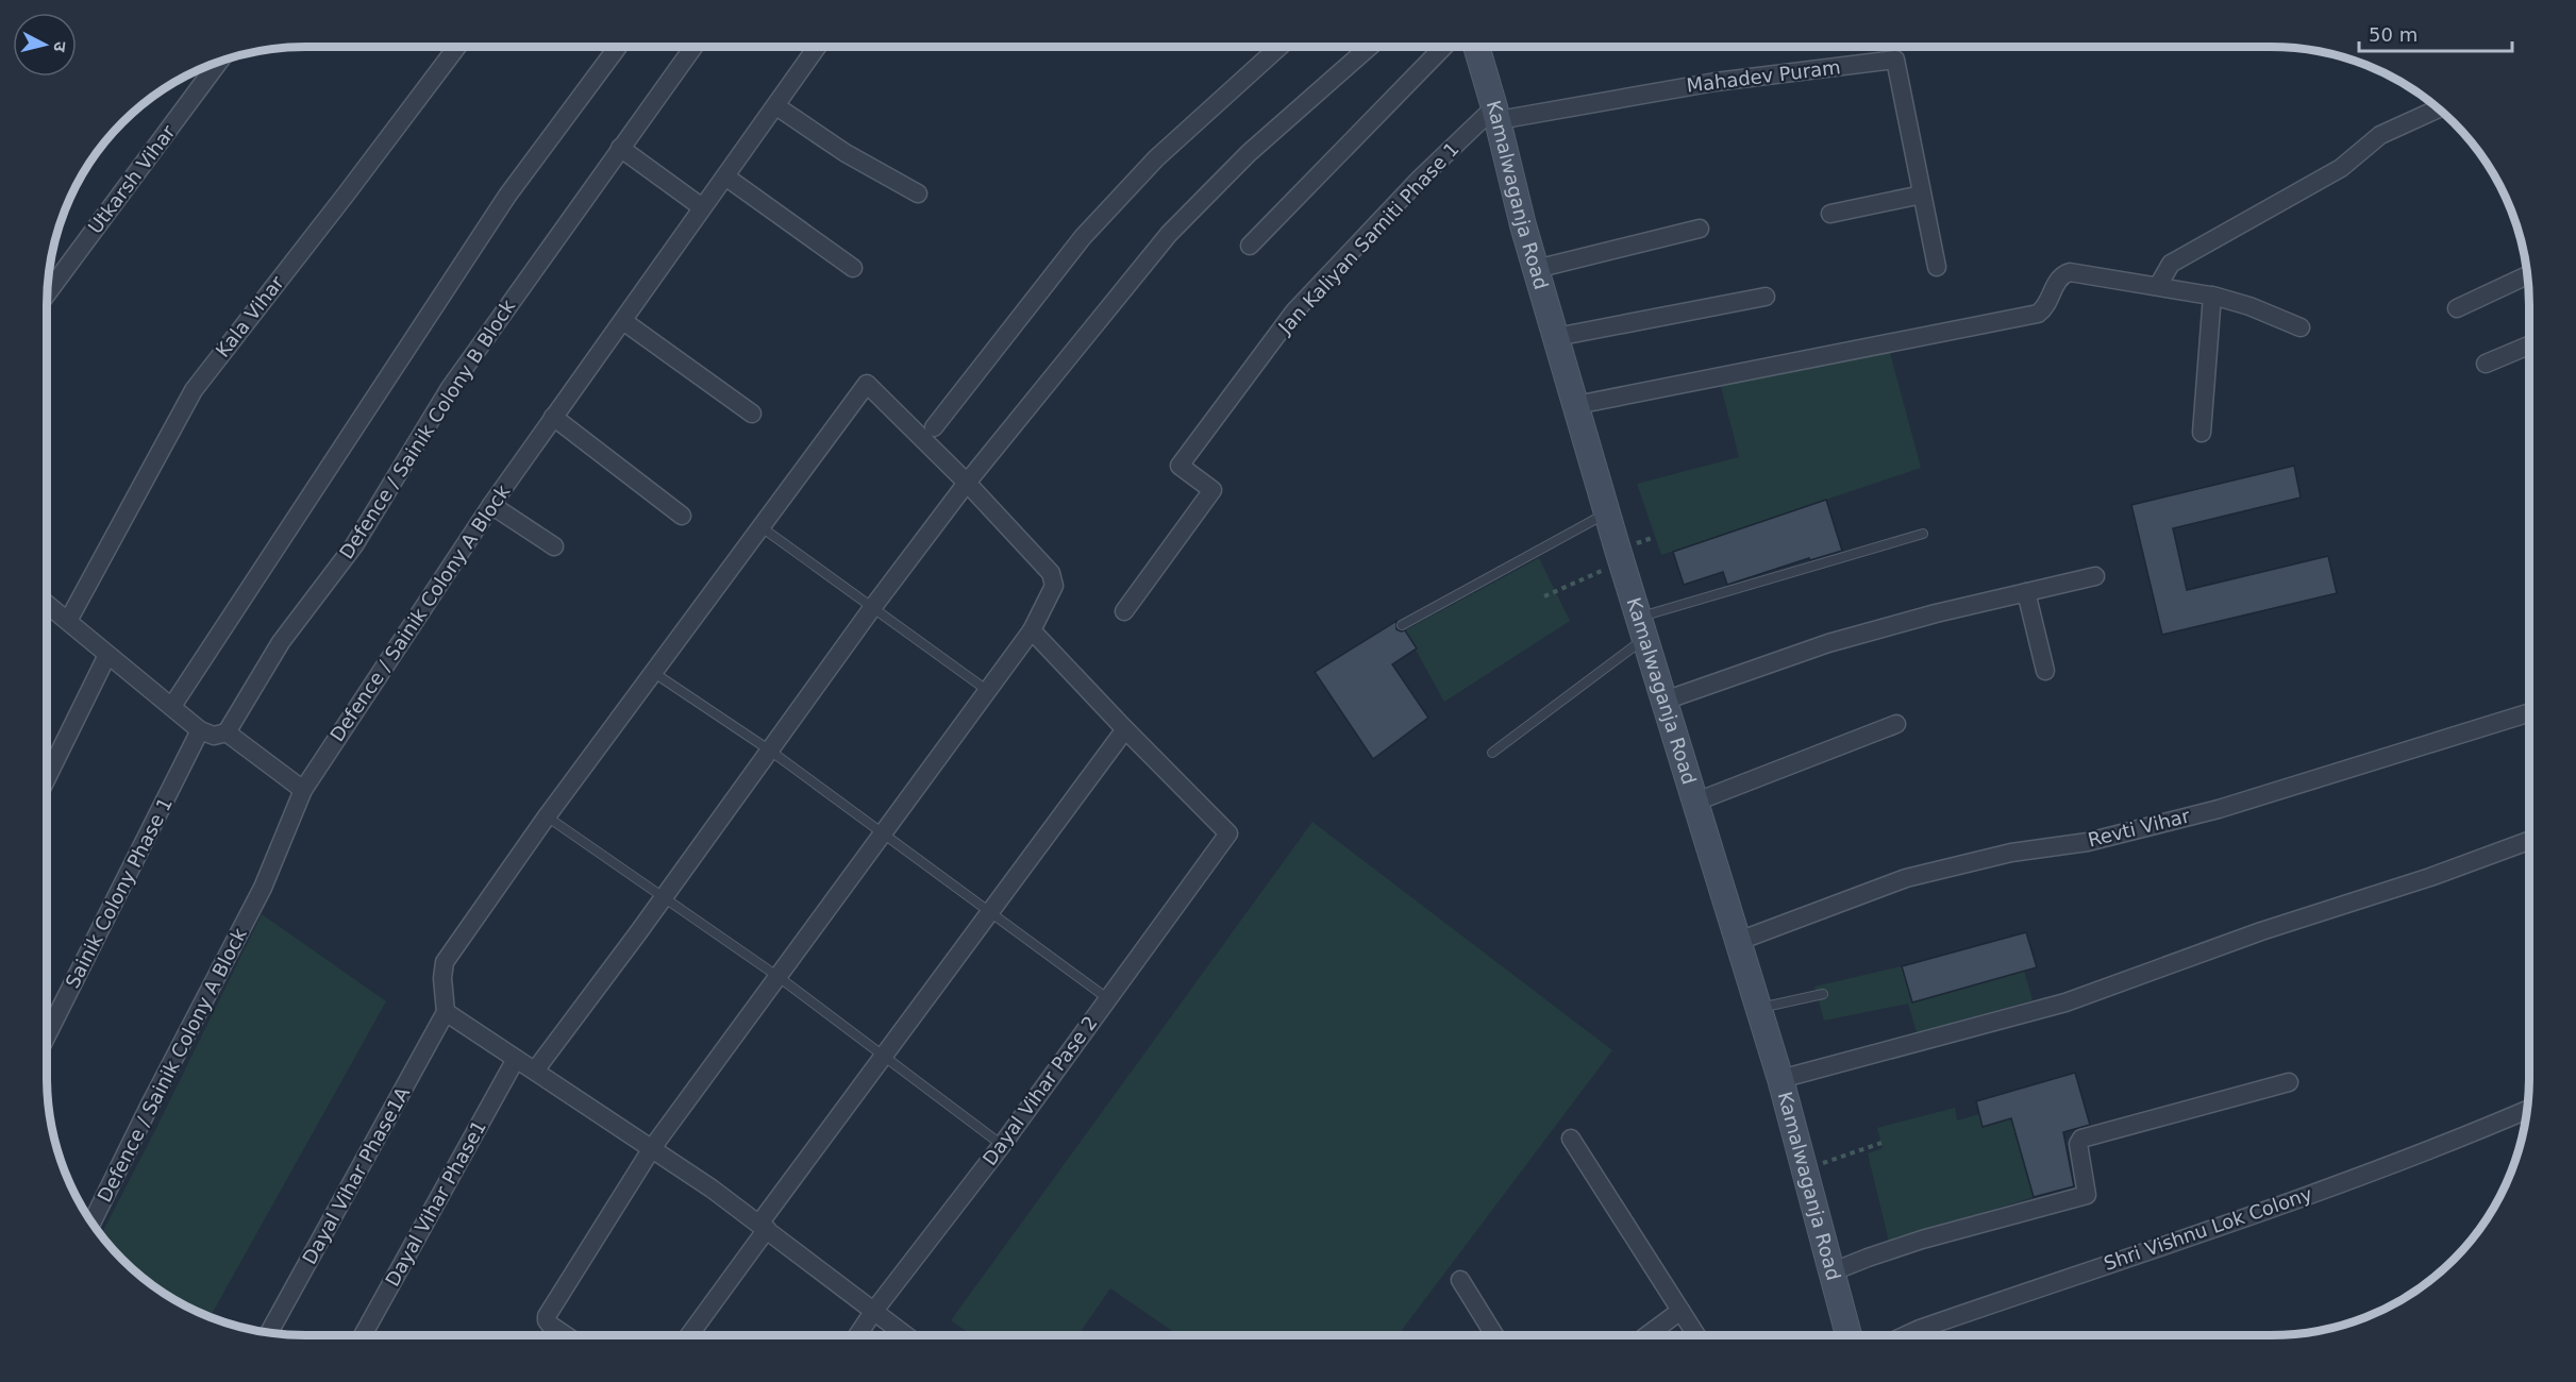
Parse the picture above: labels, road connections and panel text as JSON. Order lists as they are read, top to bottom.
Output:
{
  "streets": {
    "main road": ["Kamalwaganja Road"],
    "street": [
      "Mahadev Puram",
      "Utkarsh Vihar",
      "Jan Kaliyan Samiti Phase 1",
      "Kala Vihar",
      "Defence / Sainik Colony B Block",
      "Defence / Sainik Colony A Block",
      "Revti Vihar",
      "Sainik Colony Phase 1",
      "Dayal Vihar Pase 2",
      "Dayal Vihar Phase1A",
      "Dayal Vihar Phase1",
      "Shri Vishnu Lok Colony"
    ]
  },
  "crossings": [
    ["Mahadev Puram", "Kamalwaganja Road"],
    ["Mahadev Puram", "Jan Kaliyan Samiti Phase 1"],
    ["Kamalwaganja Road", "Jan Kaliyan Samiti Phase 1"],
    ["Kamalwaganja Road", "Revti Vihar"]
  ],
  "scale_bar": "50 m",
  "north": "right"
}
